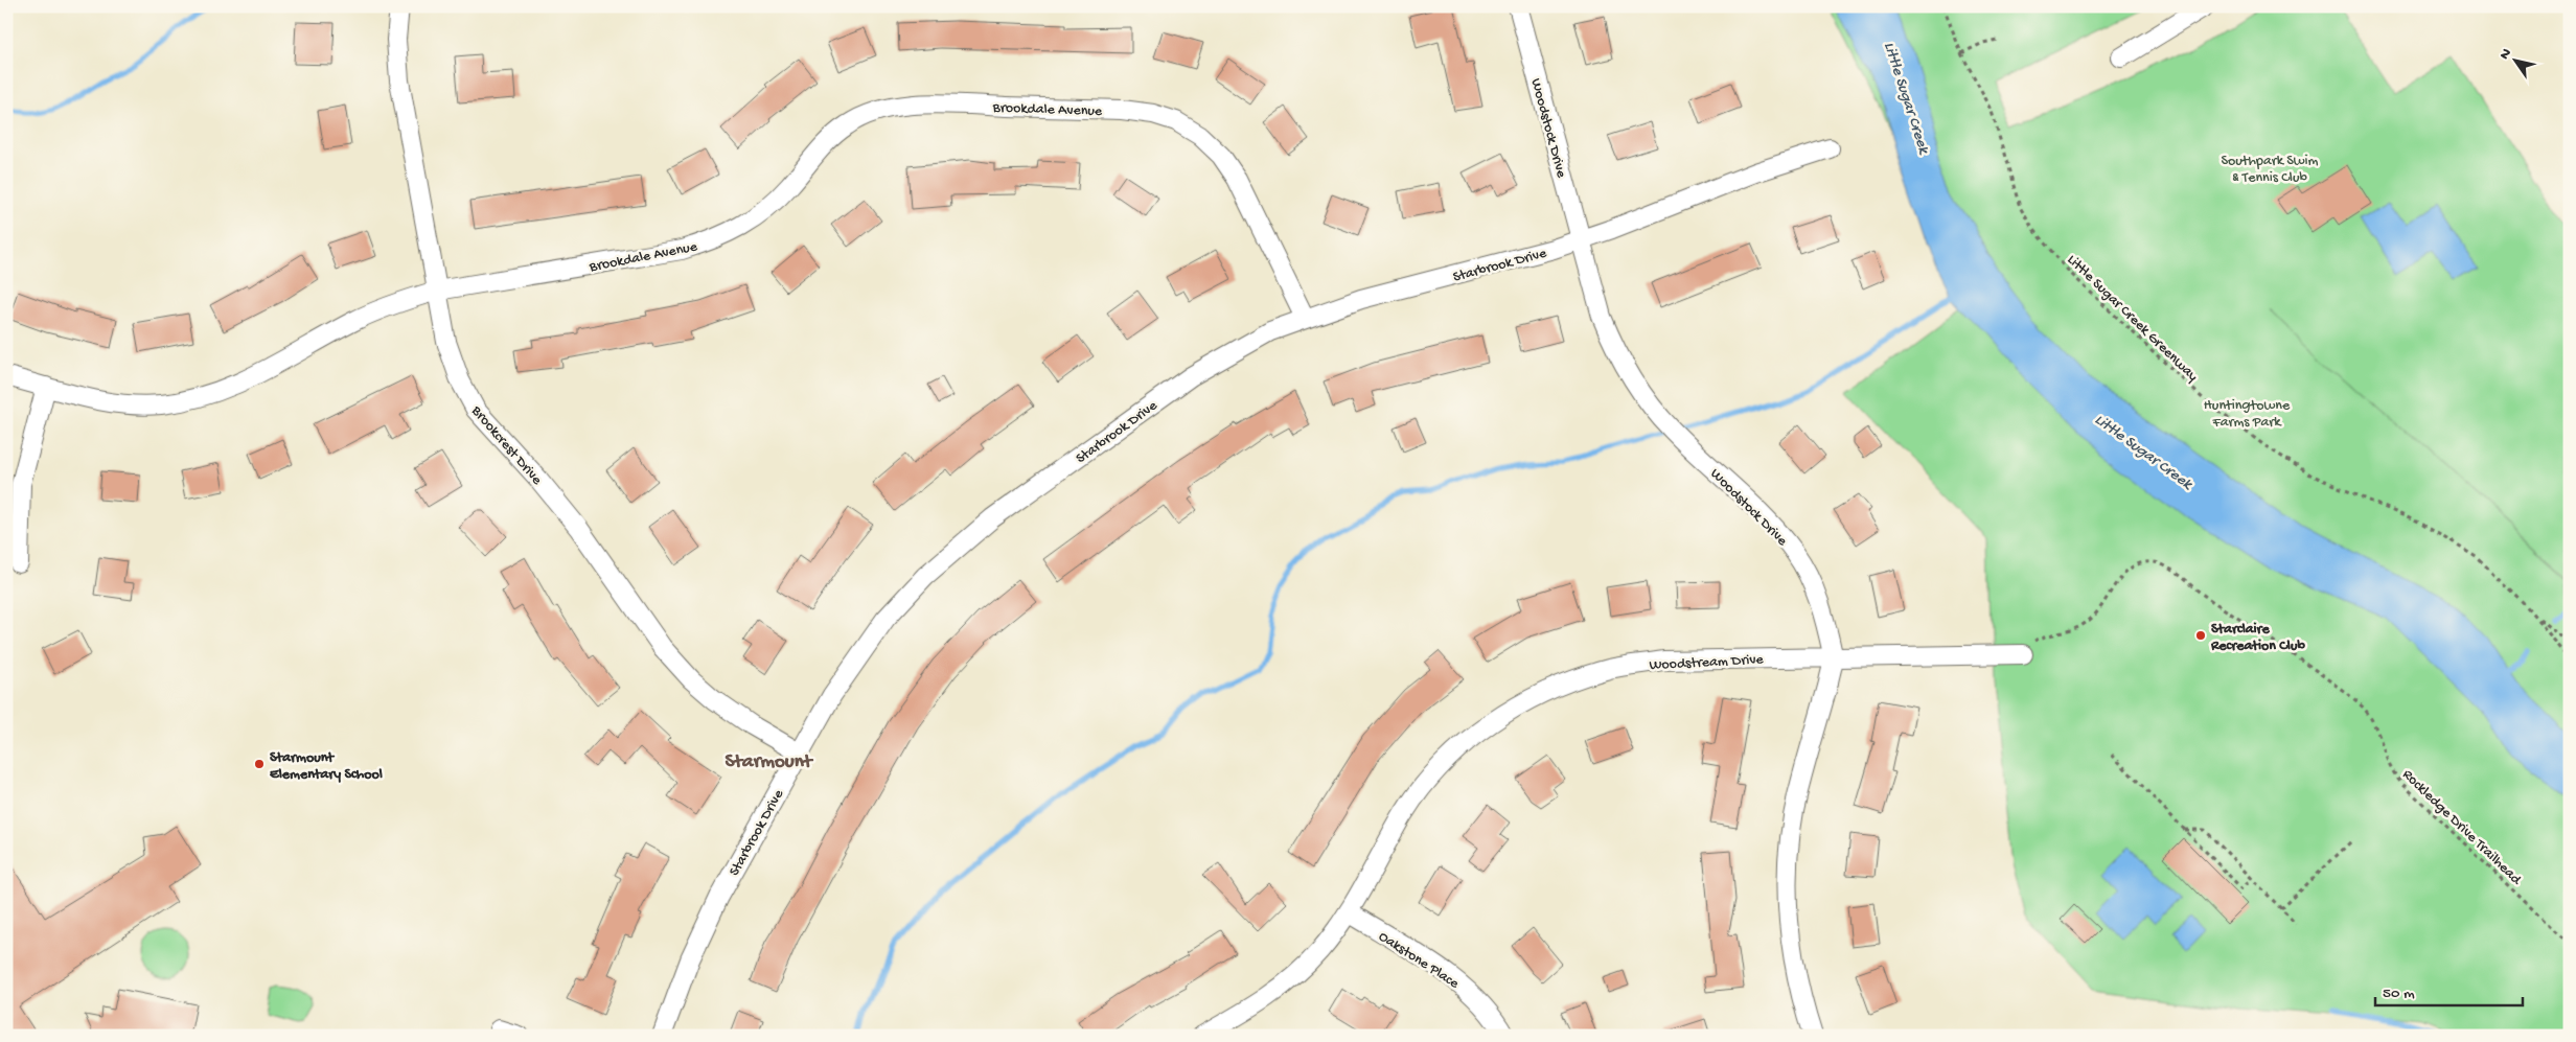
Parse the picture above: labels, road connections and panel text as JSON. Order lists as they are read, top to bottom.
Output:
{
  "streets": {
    "street": [
      "Brookdale Avenue",
      "Woodstock Drive",
      "Starbrook Drive",
      "Brookcrest Drive",
      "Woodstream Drive",
      "Oakstone Place"
    ],
    "path": ["Little Sugar Creek Greenway", "Rockledge Drive Trailhead"]
  },
  "crossings": [
    ["Brookdale Avenue", "Starbrook Drive"],
    ["Brookdale Avenue", "Brookcrest Drive"],
    ["Woodstock Drive", "Starbrook Drive"],
    ["Woodstock Drive", "Woodstream Drive"],
    ["Starbrook Drive", "Brookcrest Drive"],
    ["Woodstream Drive", "Rockledge Drive Trailhead"],
    ["Woodstream Drive", "Oakstone Place"]
  ],
  "districts": ["Starmount"],
  "water": ["Little Sugar Creek"],
  "parks": ["Southpark Swim & Tennis Club", "Huntingtowne Farms Park"],
  "places": ["Starclaire Recreation Club", "Starmount Elementary School"],
  "scale_bar": "50 m",
  "north": "top left"
}
